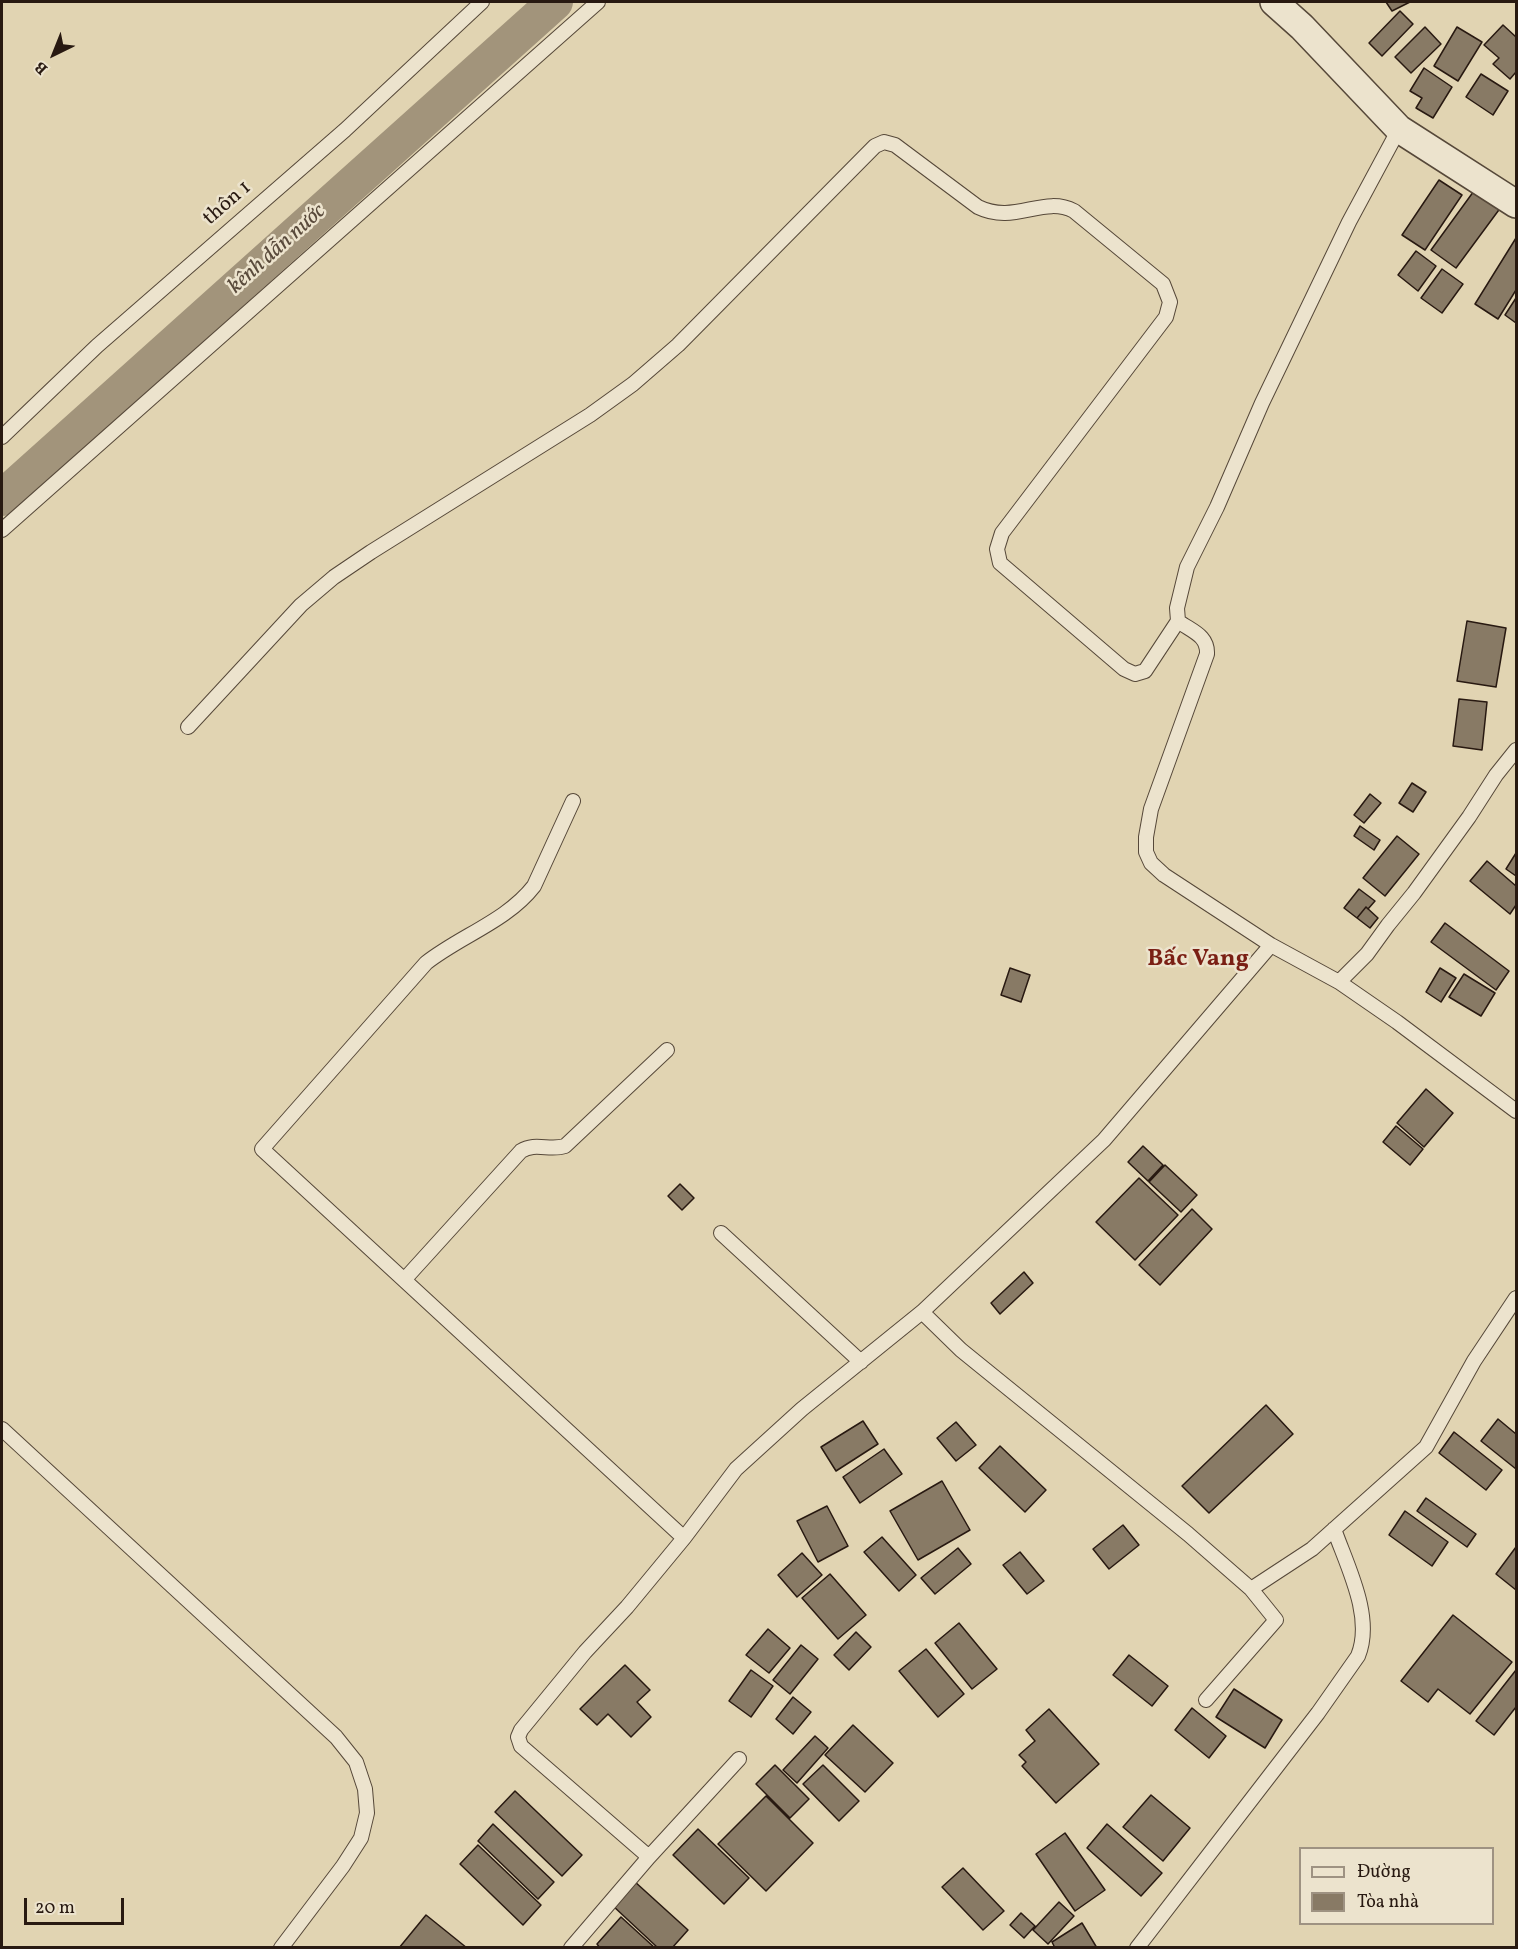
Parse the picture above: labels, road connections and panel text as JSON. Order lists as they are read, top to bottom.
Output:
{
  "streets": {
    "lane": ["thôn 1"]
  },
  "districts": ["Bấc Vang"],
  "water": ["kênh dẫn nước"],
  "legend": ["Đường", "Tòa nhà"],
  "scale_bar": "20 m",
  "north": "bottom left"
}
